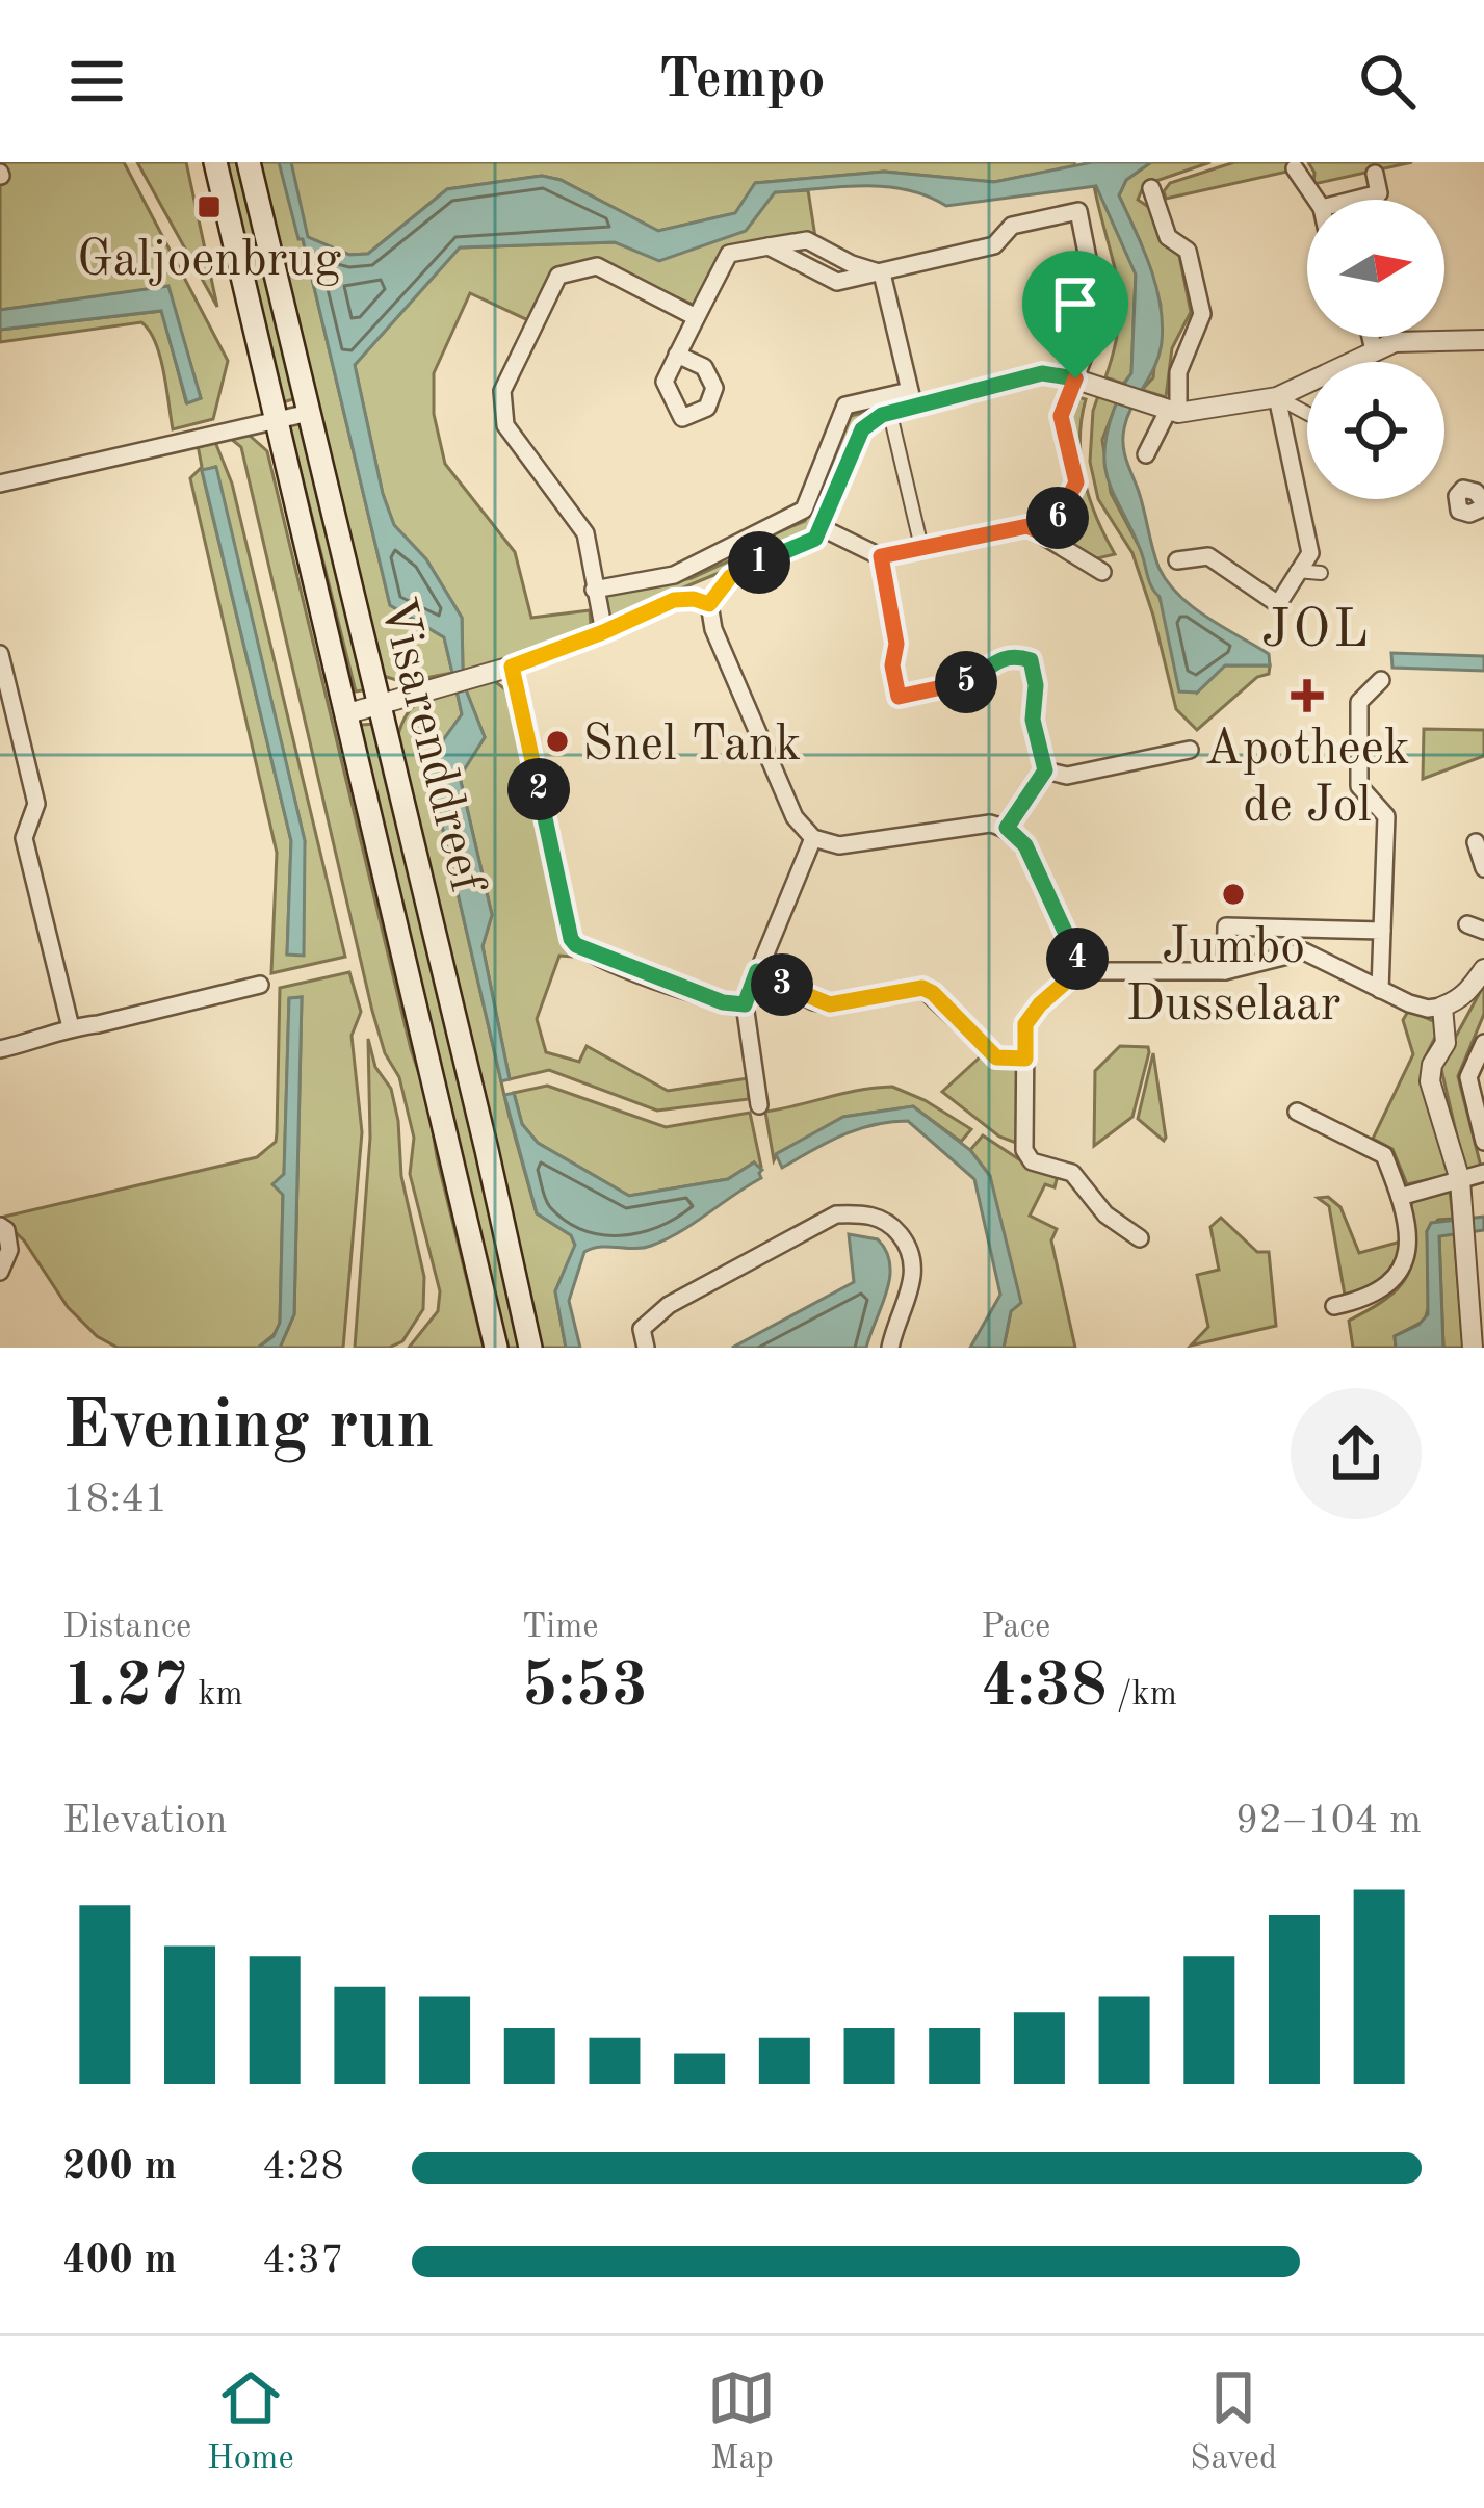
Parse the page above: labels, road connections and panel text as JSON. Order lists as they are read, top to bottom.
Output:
{
  "streets": {
    "main road": ["Visarenddreef"]
  },
  "districts": ["JOL"],
  "places": {
    "transit": ["Galjoenbrug"],
    "health": ["Apotheek de Jol"],
    "other": ["Snel Tank", "Jumbo Dusselaar"]
  },
  "north": "right",
  "page": {
    "header": "Tempo",
    "pins": [
      "6",
      "1",
      "5",
      "2",
      "4",
      "3"
    ],
    "heading": ["Evening run", "18:41"],
    "stats": [
      ["Distance", "1.27 km"],
      ["Time", "5:53"],
      ["Pace", "4:38 /km"]
    ],
    "chart": ["Elevation", "92–104 m"],
    "list": [
      {
        "name": "200 m",
        "note": "4:28"
      },
      {
        "name": "400 m",
        "note": "4:37"
      }
    ],
    "tabs": ["Home", "Map", "Saved"]
  }
}
